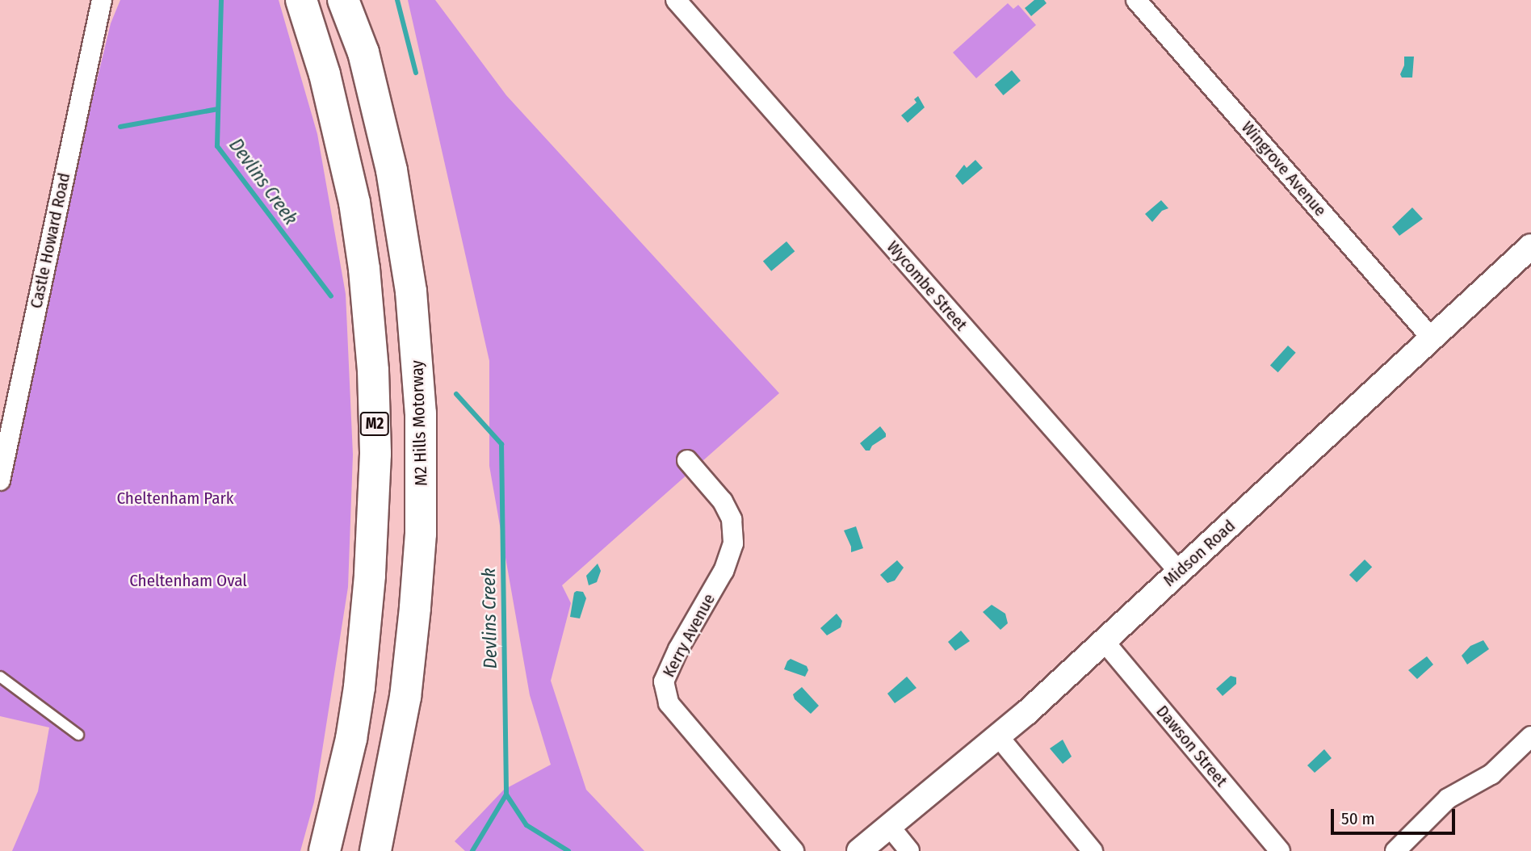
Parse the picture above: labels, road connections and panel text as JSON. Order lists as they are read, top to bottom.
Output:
{
  "streets": {
    "highway": ["M2 Hills Motorway", "M2"],
    "street": [
      "Wingrove Avenue",
      "Castle Howard Road",
      "Wycombe Street",
      "Midson Road",
      "Kerry Avenue",
      "Dawson Street"
    ]
  },
  "crossings": [
    ["Wingrove Avenue", "Midson Road"],
    ["Wycombe Street", "Midson Road"],
    ["Midson Road", "Dawson Street"]
  ],
  "water": ["Devlins Creek"],
  "parks": ["Cheltenham Park", "Cheltenham Oval"],
  "scale_bar": "50 m"
}
